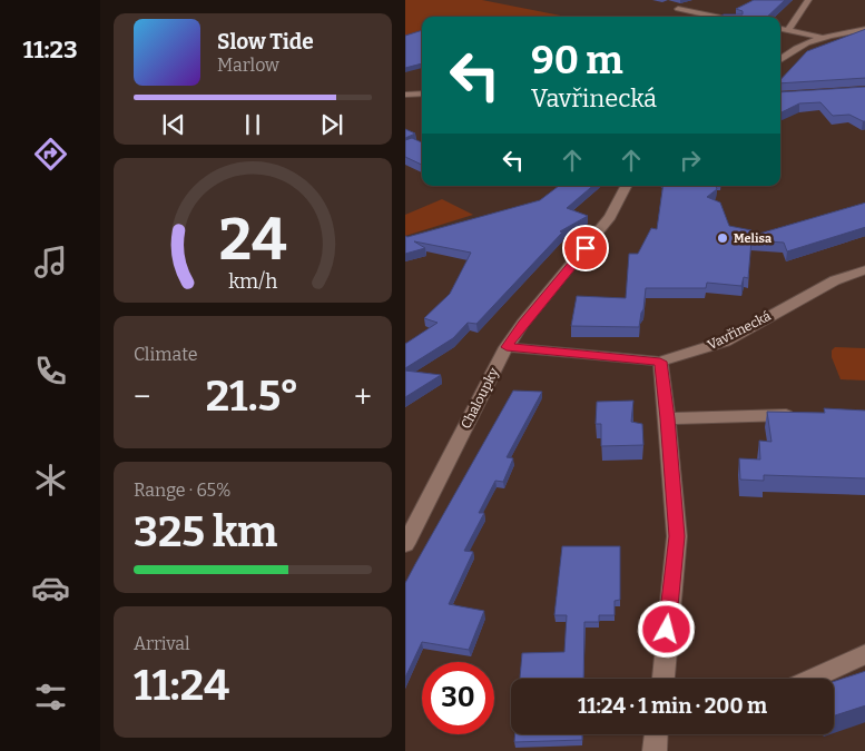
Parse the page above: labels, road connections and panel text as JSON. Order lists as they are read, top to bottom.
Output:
{
  "streets": {
    "street": ["Vavřinecká", "Chaloupky"]
  },
  "crossings": [
    ["Vavřinecká", "Chaloupky"]
  ],
  "places": ["Melisa"],
  "page": {
    "tabs": "11:23",
    "turn": ["90 m", "Vavřinecká"],
    "song": ["Slow Tide", "Marlow"],
    "tile": [
      "Climate",
      ["Range · 65%", "325 km"],
      ["Arrival", "11:24"]
    ],
    "heat": ["−", "21.5°", "+"],
    "limit": "30",
    "trip": "11:24 · 1 min · 200 m",
    "gauge": ["24", "km/h"]
  }
}
